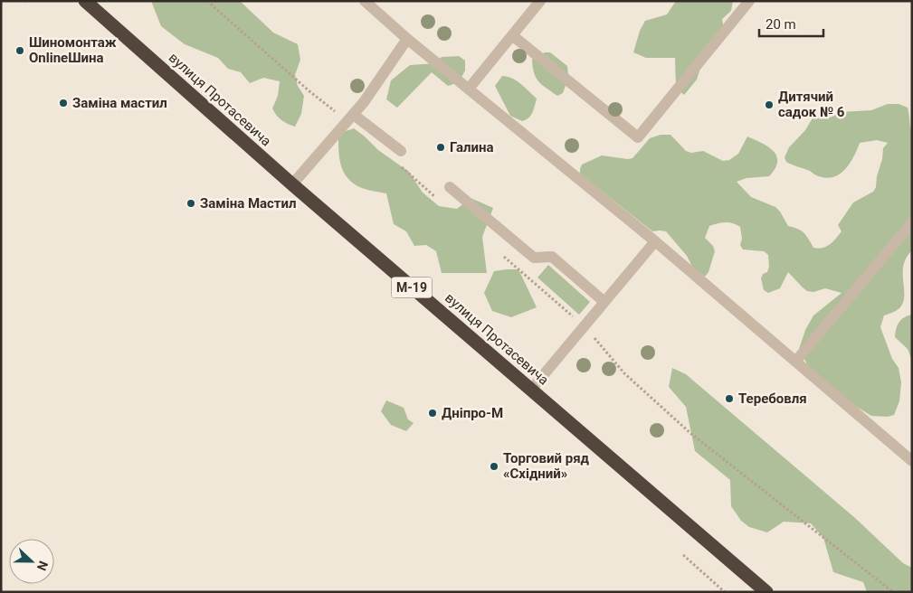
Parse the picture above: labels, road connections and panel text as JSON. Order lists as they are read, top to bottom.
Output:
{
  "streets": {
    "highway": ["вулиця Протасевича", "М-19"]
  },
  "places": [
    "Шиномонтаж OnlineШина",
    "Заміна мастил",
    "Дитячий садок № 6",
    "Галина",
    "Заміна Мастил",
    "Теребовля",
    "Дніпро-М",
    "Торговий ряд «Східний»"
  ],
  "scale_bar": "20 m",
  "north": "right"
}
